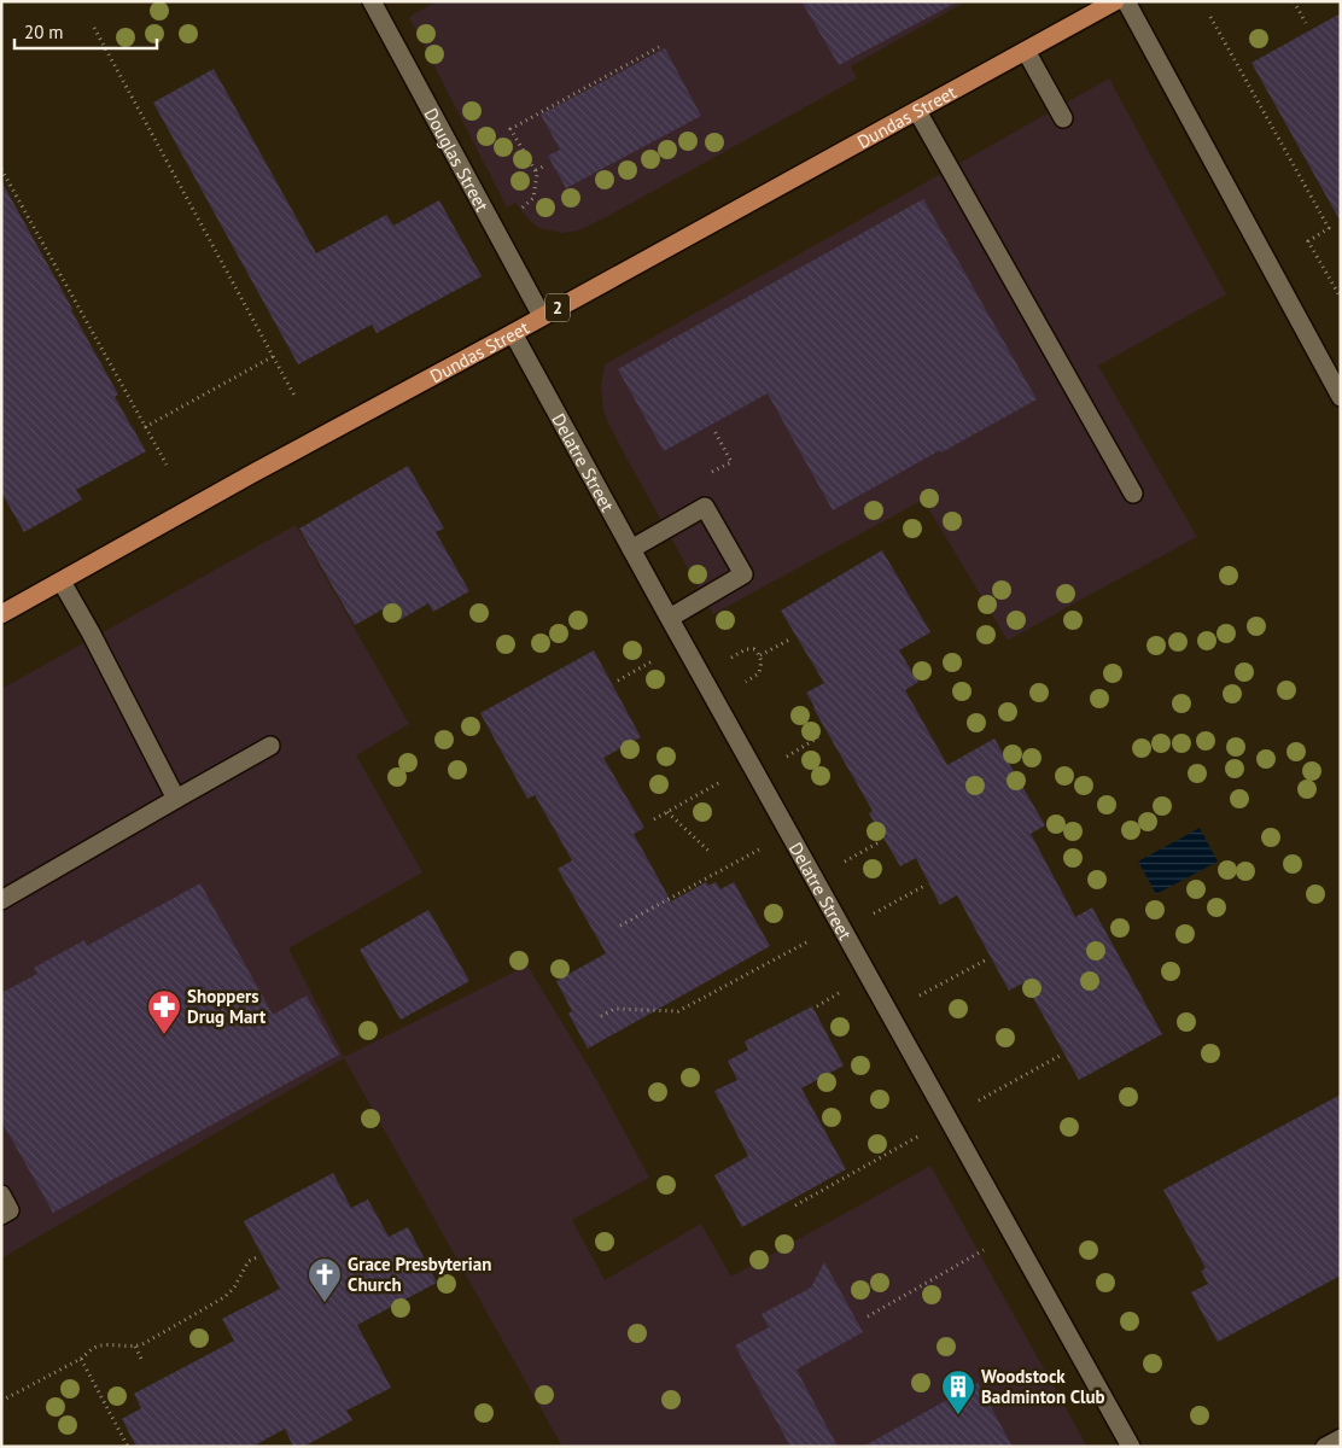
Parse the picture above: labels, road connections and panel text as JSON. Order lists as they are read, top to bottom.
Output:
{
  "streets": {
    "main road": ["Dundas Street", "2"],
    "street": ["Douglas Street", "Delatre Street"]
  },
  "crossings": [
    ["Dundas Street", "Douglas Street"],
    ["Dundas Street", "Delatre Street"]
  ],
  "places": {
    "pharmacy": ["Shoppers Drug Mart"],
    "church": ["Grace Presbyterian Church"],
    "building": ["Woodstock Badminton Club"]
  },
  "scale_bar": "20 m"
}
